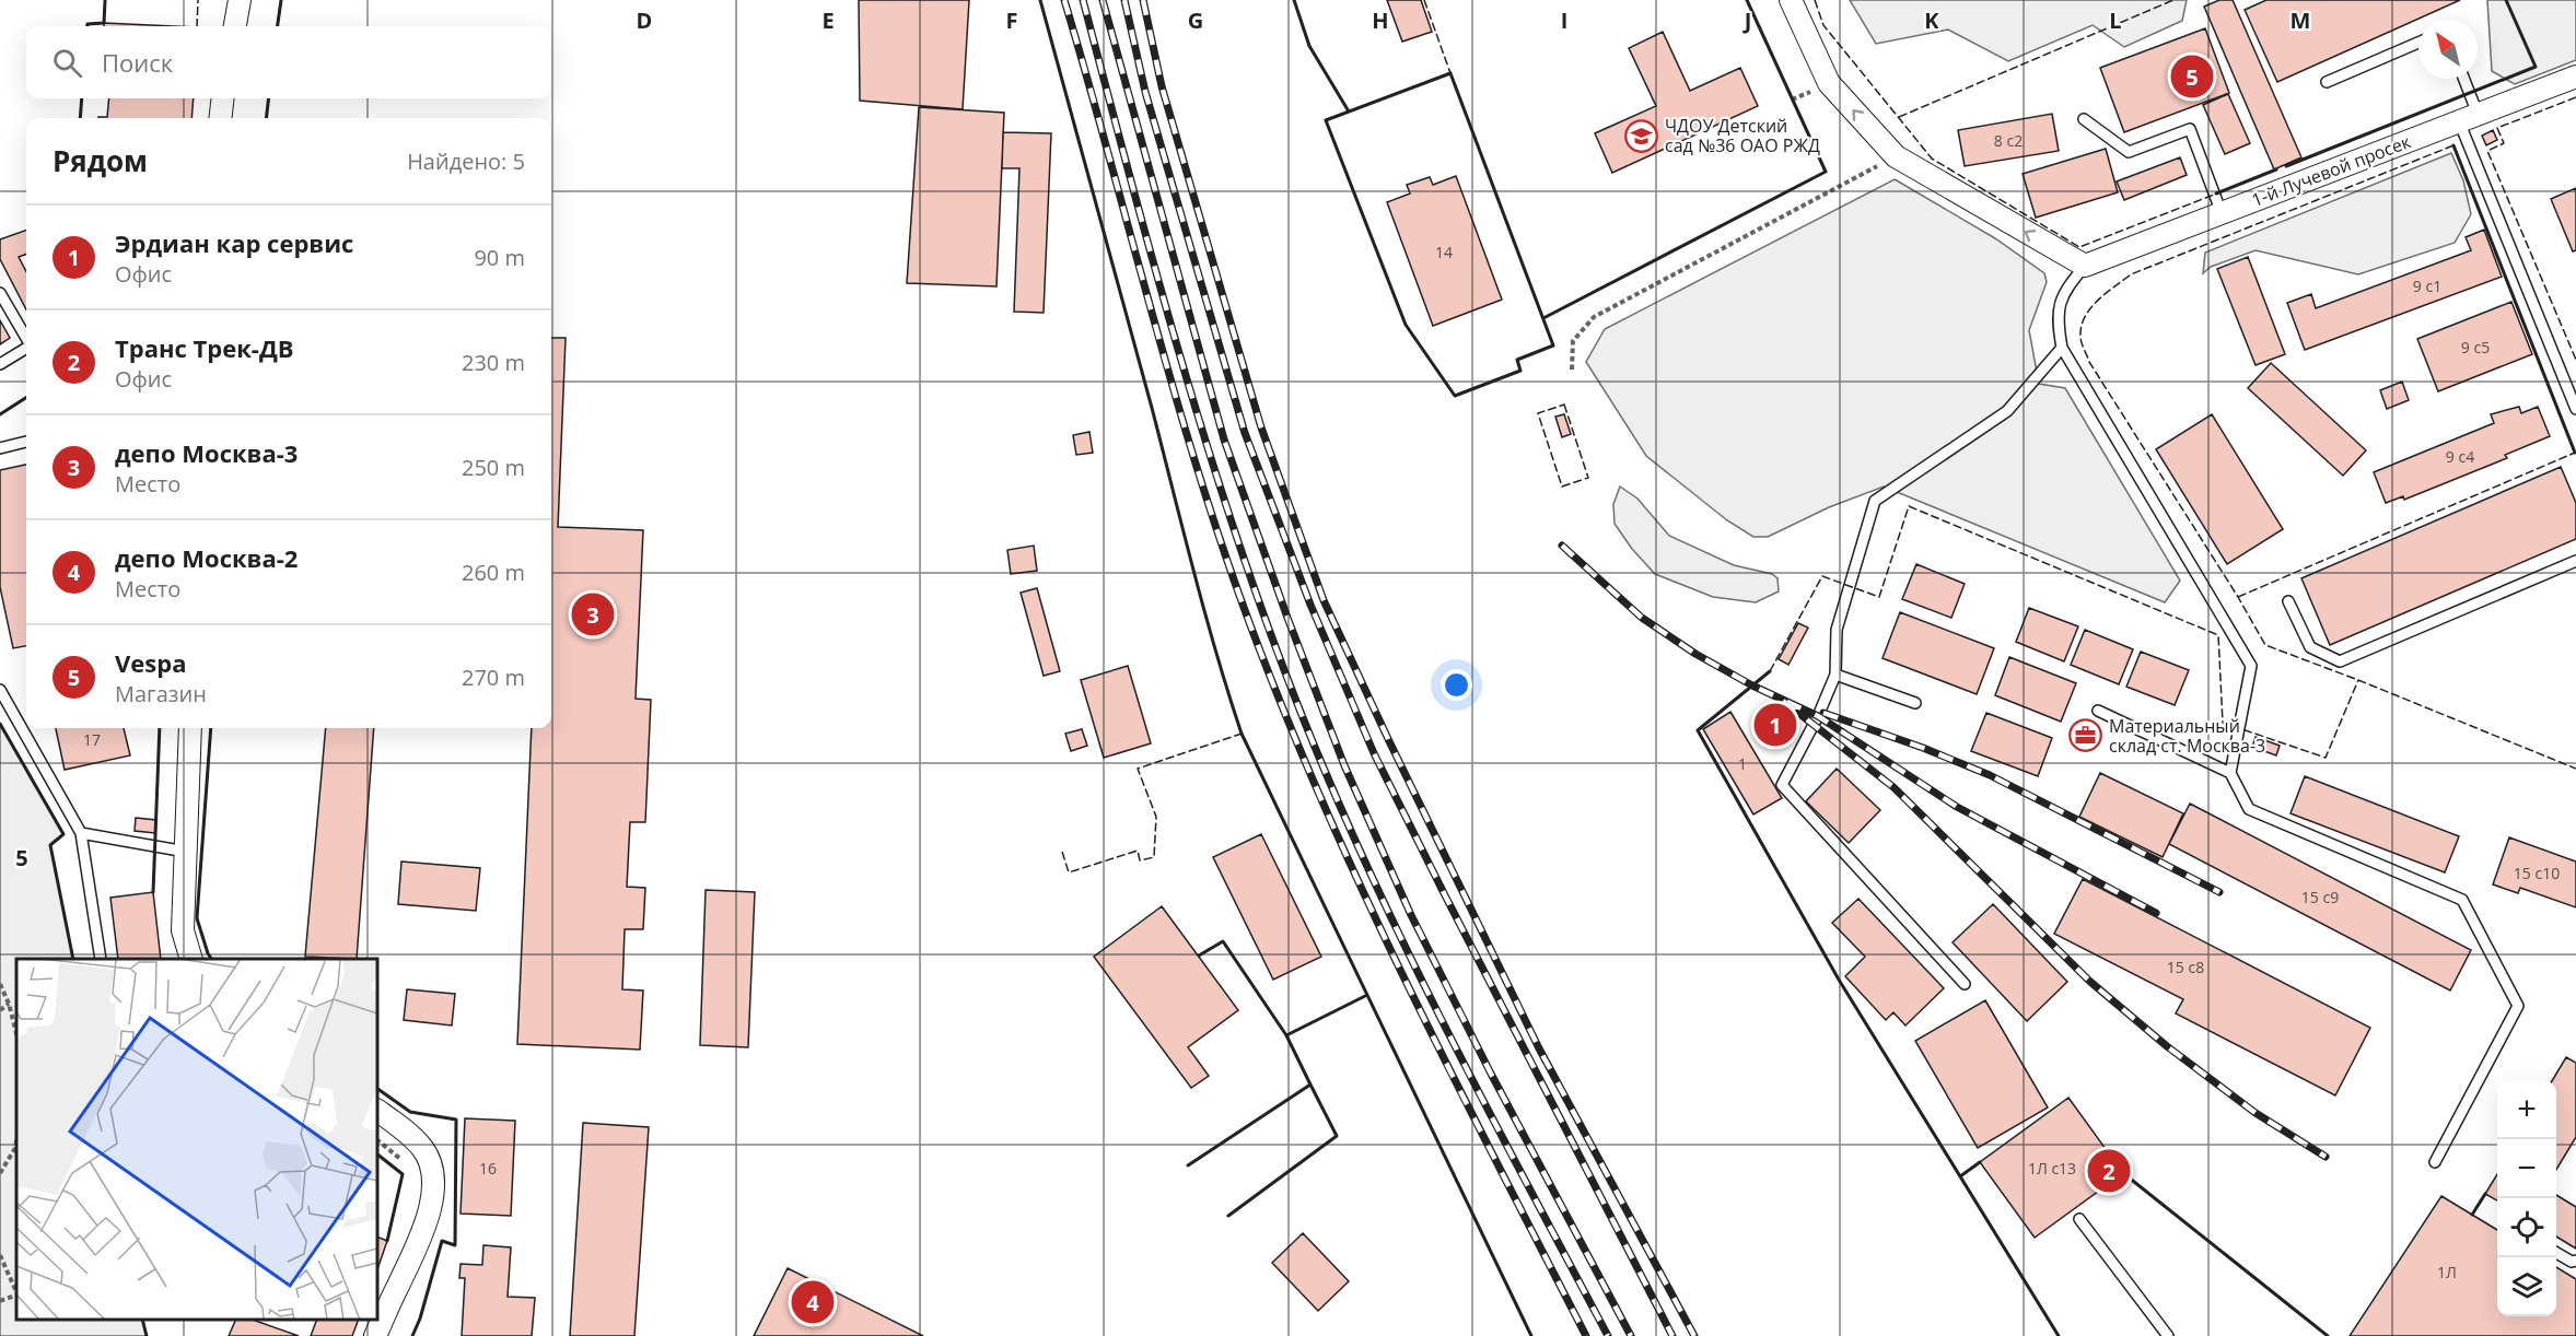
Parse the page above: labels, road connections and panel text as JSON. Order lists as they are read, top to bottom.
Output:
{
  "streets": {
    "street": ["1-й Лучевой просек"]
  },
  "places": {
    "school or university": ["ЧДОУ Детский сад №36 ОАО РЖД"],
    "office": ["Материальный склад ст. Москва-3"]
  },
  "house_numbers": [
    "8 с2",
    "14",
    "9 с1",
    "9 с5",
    "9 с4",
    "17",
    "1",
    "15 с10",
    "15 с9",
    "15 с8",
    "16",
    "1Л с13",
    "1Л"
  ],
  "north": "top left",
  "page": {
    "search": "Поиск",
    "pins": [
      "5",
      "3",
      "1",
      "2",
      "4"
    ],
    "heading": ["Рядом", "Найдено: 5"],
    "list": [
      {
        "mark": "1",
        "name": "Эрдиан кар сервис",
        "note": "Офис",
        "value": "90 m"
      },
      {
        "mark": "2",
        "name": "Транс Трек-ДВ",
        "note": "Офис",
        "value": "230 m"
      },
      {
        "mark": "3",
        "name": "депо Москва-3",
        "note": "Место",
        "value": "250 m"
      },
      {
        "mark": "4",
        "name": "депо Москва-2",
        "note": "Место",
        "value": "260 m"
      },
      {
        "mark": "5",
        "name": "Vespa",
        "note": "Магазин",
        "value": "270 m"
      }
    ],
    "map_buttons": ["+", "−"]
  },
  "grid": {
    "columns": [
      "D",
      "E",
      "F",
      "G",
      "H",
      "I",
      "J",
      "K",
      "L",
      "M"
    ],
    "rows": ["5"]
  }
}
